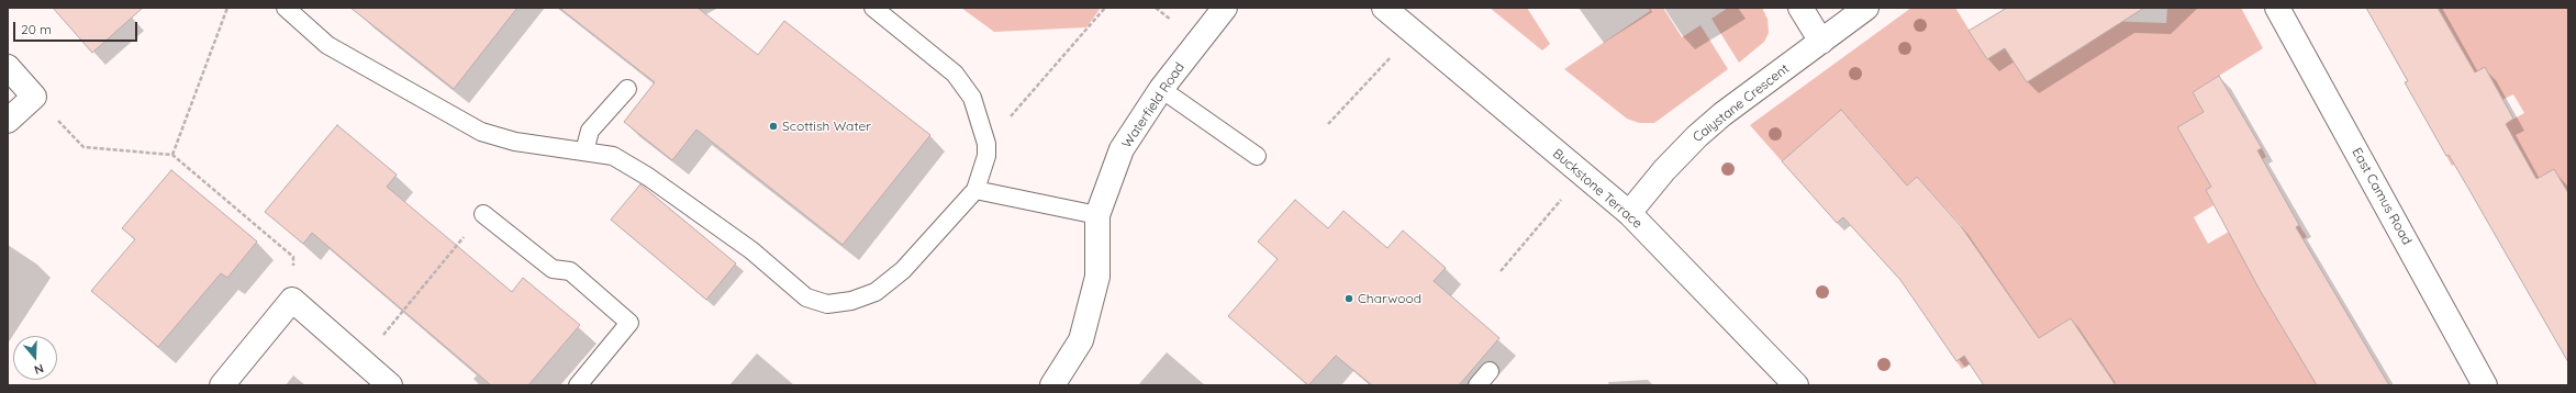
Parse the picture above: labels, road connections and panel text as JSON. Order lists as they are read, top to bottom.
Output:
{
  "streets": {
    "street": [
      "Caiystane Crescent",
      "Waterfield Road",
      "Buckstone Terrace",
      "East Camus Road"
    ]
  },
  "crossings": [
    ["Caiystane Crescent", "Buckstone Terrace"]
  ],
  "places": ["Scottish Water", "Charwood"],
  "scale_bar": "20 m",
  "north": "bottom"
}
